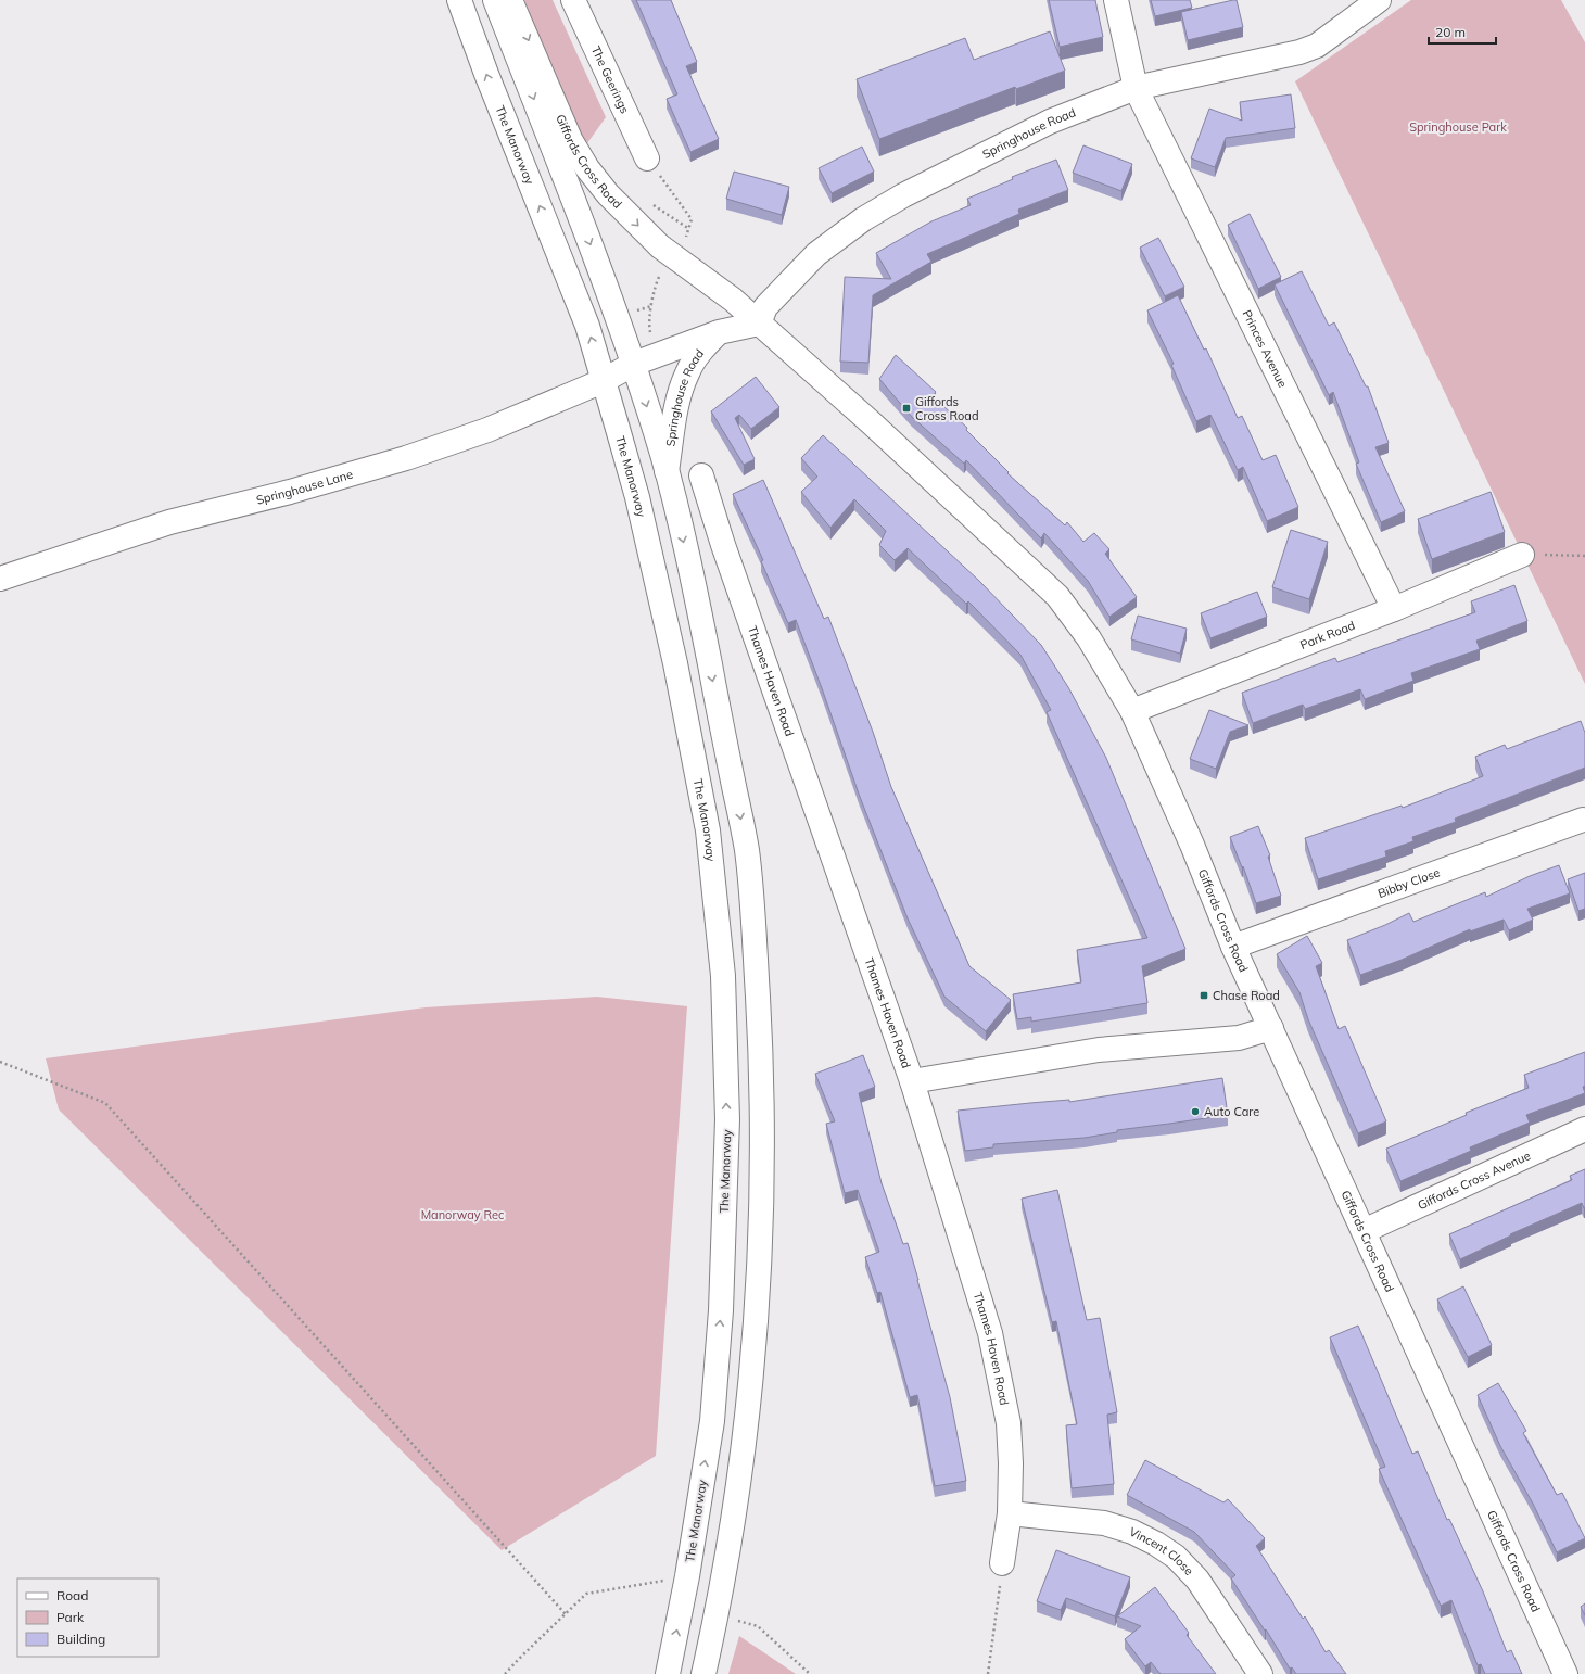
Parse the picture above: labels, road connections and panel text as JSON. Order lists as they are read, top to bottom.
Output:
{
  "streets": {
    "street": [
      "The Geerings",
      "Springhouse Road",
      "The Manorway",
      "Giffords Cross Road",
      "Princes Avenue",
      "Springhouse Lane",
      "Park Road",
      "Thames Haven Road",
      "Bibby Close",
      "Giffords Cross Avenue",
      "Vincent Close"
    ]
  },
  "crossings": [
    ["Springhouse Road", "The Manorway"],
    ["Springhouse Road", "Giffords Cross Road"],
    ["Springhouse Road", "Princes Avenue"],
    ["Springhouse Road", "Springhouse Lane"],
    ["The Manorway", "Springhouse Lane"],
    ["Giffords Cross Road", "Park Road"],
    ["Giffords Cross Road", "Bibby Close"],
    ["Giffords Cross Road", "Giffords Cross Avenue"],
    ["Princes Avenue", "Park Road"],
    ["Thames Haven Road", "Vincent Close"]
  ],
  "parks": ["Springhouse Park", "Manorway Rec"],
  "places": {
    "transit": ["Giffords Cross Road", "Chase Road"],
    "other": ["Auto Care"]
  },
  "legend": ["Road", "Park", "Building"],
  "scale_bar": "20 m"
}
